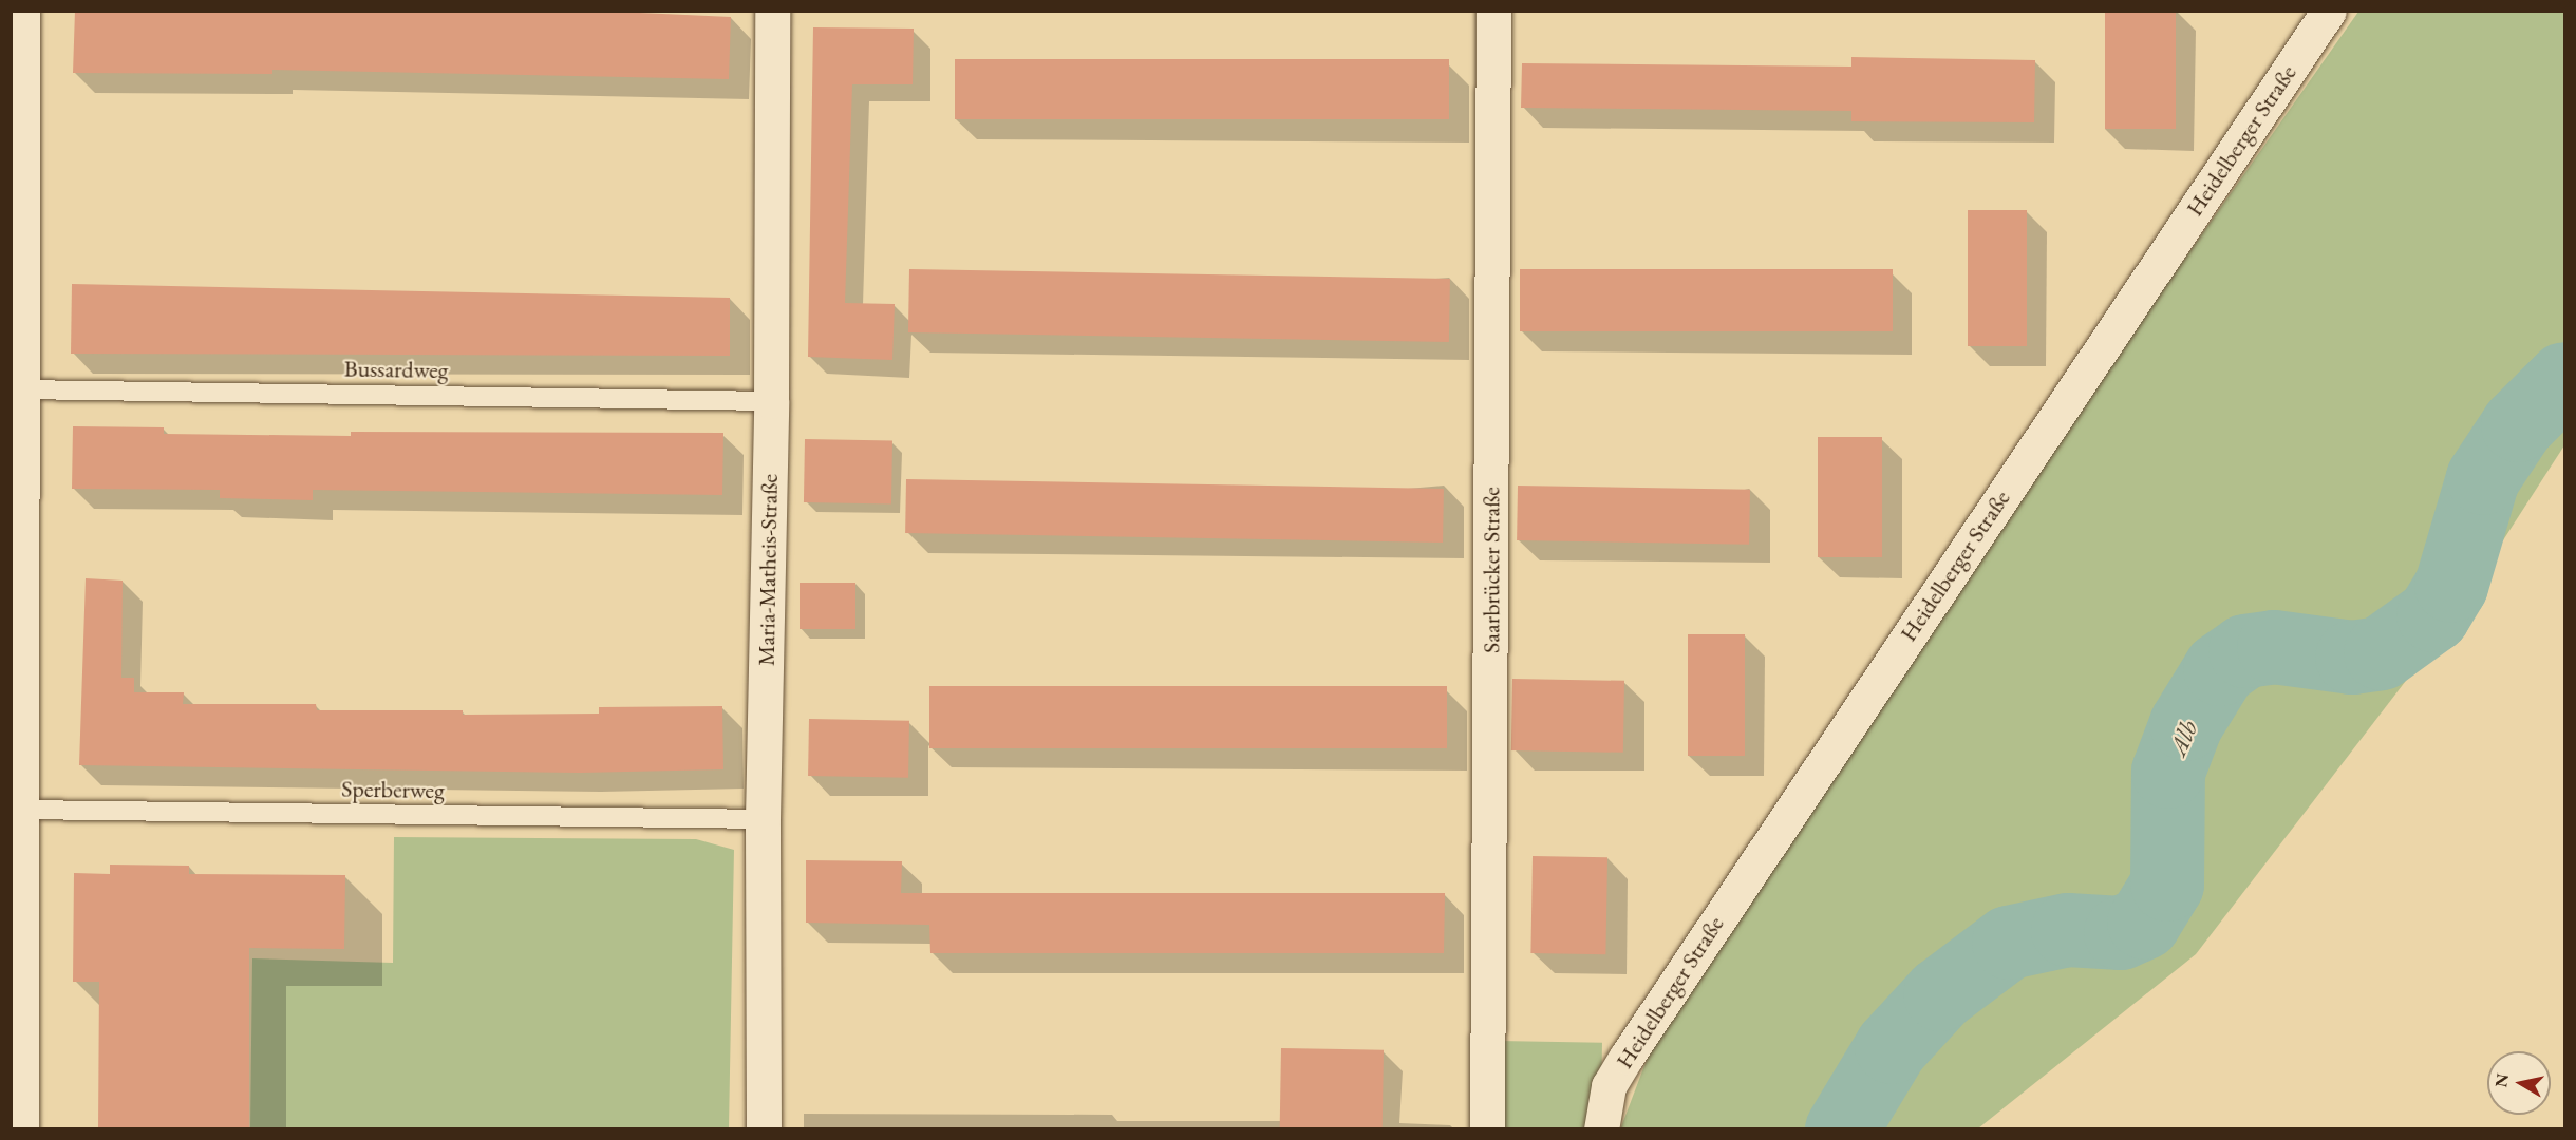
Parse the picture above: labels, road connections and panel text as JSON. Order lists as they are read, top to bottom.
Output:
{
  "streets": {
    "street": ["Heidelberger Straße", "Maria-Matheis-Straße", "Saarbrücker Straße"],
    "lane": ["Bussardweg", "Sperberweg"]
  },
  "crossings": [
    ["Bussardweg", "Maria-Matheis-Straße"],
    ["Maria-Matheis-Straße", "Sperberweg"]
  ],
  "water": ["Alb"],
  "north": "left"
}
